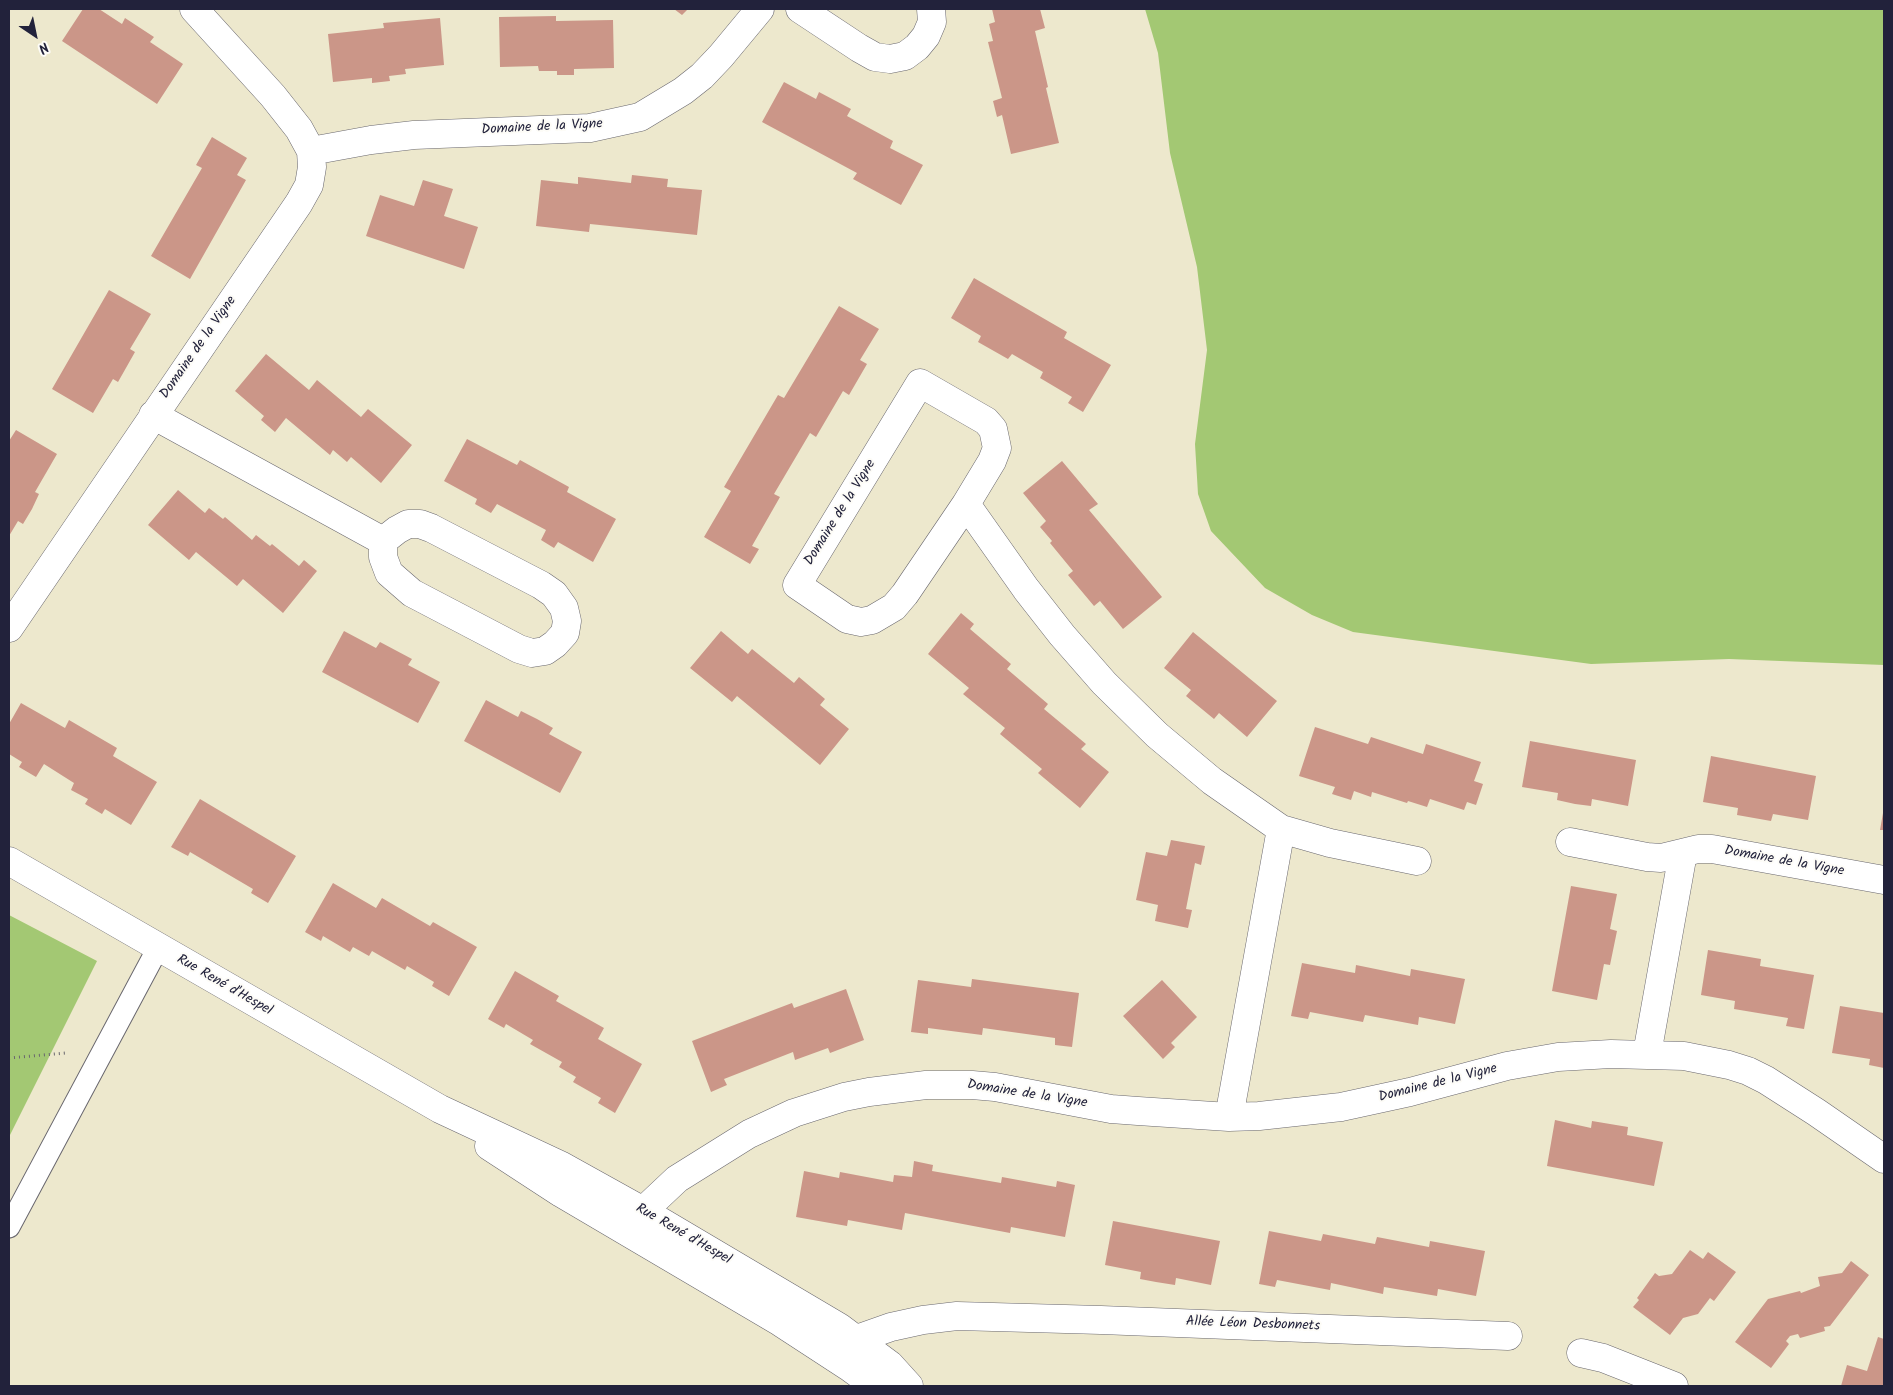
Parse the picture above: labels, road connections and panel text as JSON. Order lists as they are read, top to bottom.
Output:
{
  "streets": {
    "street": ["Domaine de la Vigne", "Rue René d'Hespel", "Allée Léon Desbonnets"]
  },
  "crossings": [
    ["Domaine de la Vigne", "Rue René d'Hespel"],
    ["Rue René d'Hespel", "Allée Léon Desbonnets"]
  ],
  "north": "bottom right"
}
